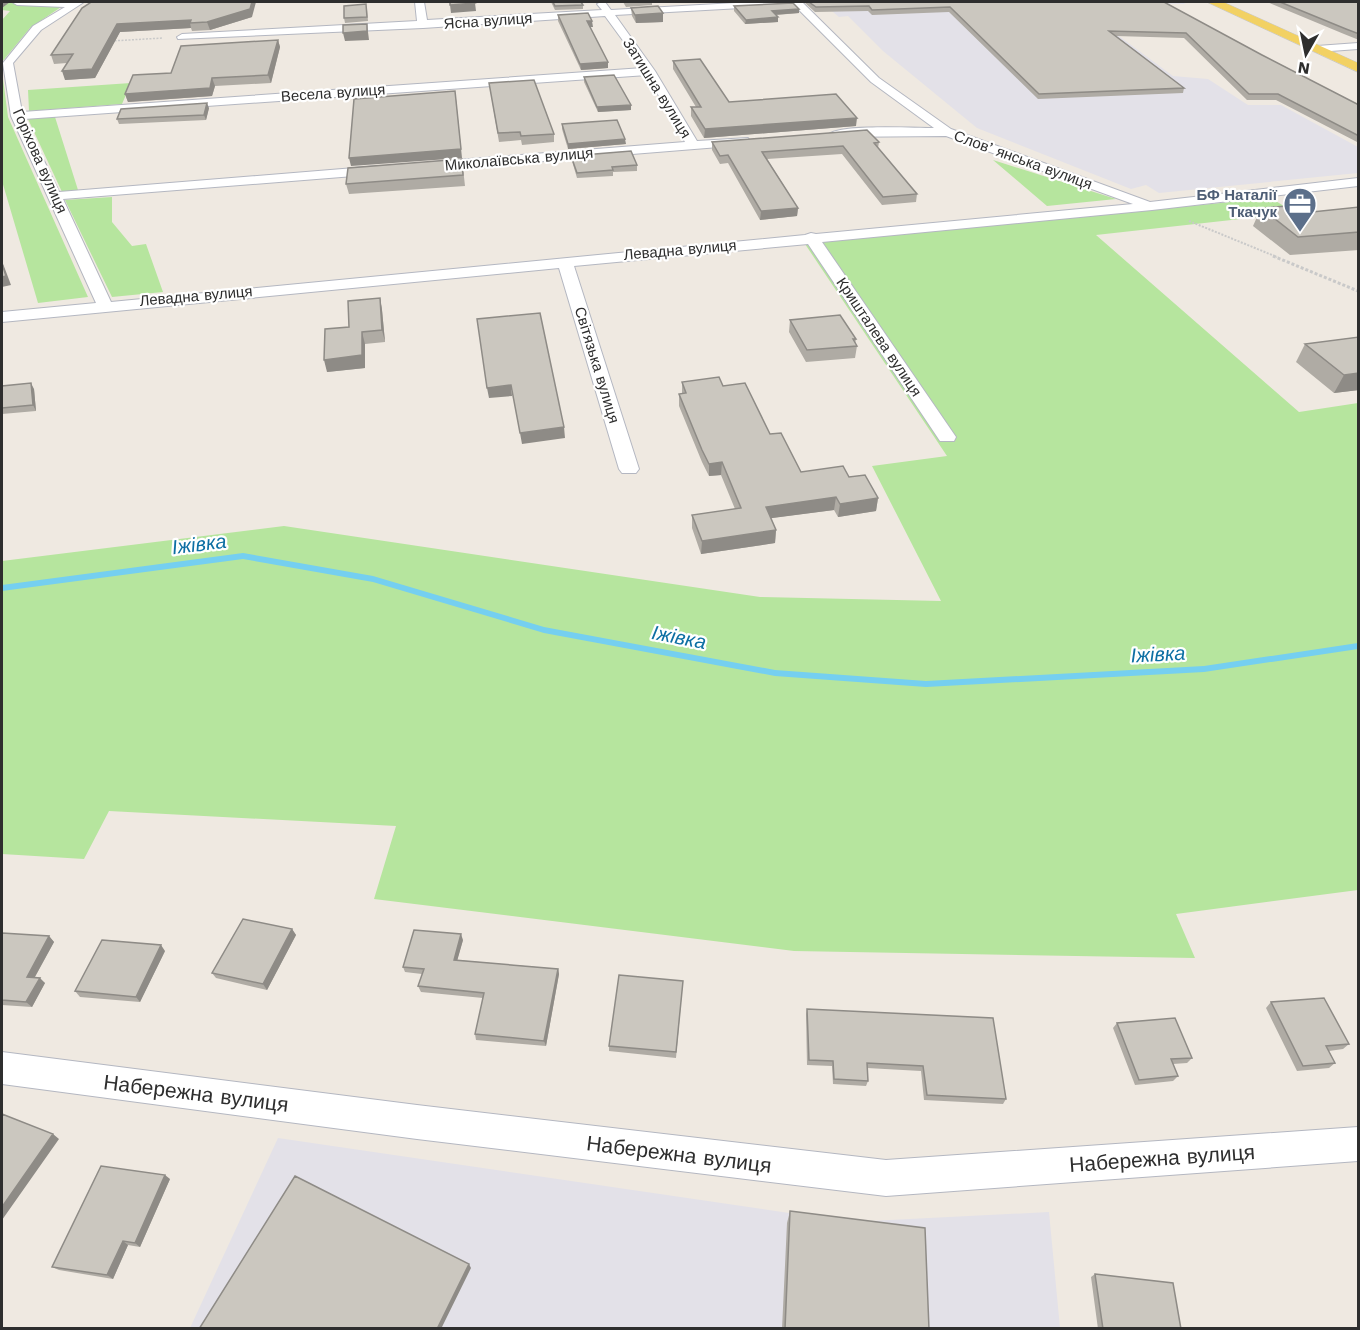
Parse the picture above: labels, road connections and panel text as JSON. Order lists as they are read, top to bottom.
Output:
{
  "streets": {
    "street": [
      "Ясна вулиця",
      "Затишна вулиця",
      "Весела вулиця",
      "Миколаївська вулиця",
      "Словʼянська вулиця",
      "Горіхова вулиця",
      "Левадна вулиця",
      "Кришталева вулиця",
      "Світязька вулиця",
      "Набережна вулиця"
    ]
  },
  "crossings": [
    ["Ясна вулиця", "Затишна вулиця"],
    ["Ясна вулиця", "Словʼянська вулиця"],
    ["Затишна вулиця", "Весела вулиця"],
    ["Затишна вулиця", "Миколаївська вулиця"],
    ["Весела вулиця", "Горіхова вулиця"],
    ["Словʼянська вулиця", "Левадна вулиця"],
    ["Горіхова вулиця", "Левадна вулиця"],
    ["Левадна вулиця", "Кришталева вулиця"],
    ["Левадна вулиця", "Світязька вулиця"]
  ],
  "water": ["Іжівка"],
  "places": {
    "office": ["БФ Наталії Ткачук"]
  },
  "north": "bottom"
}
